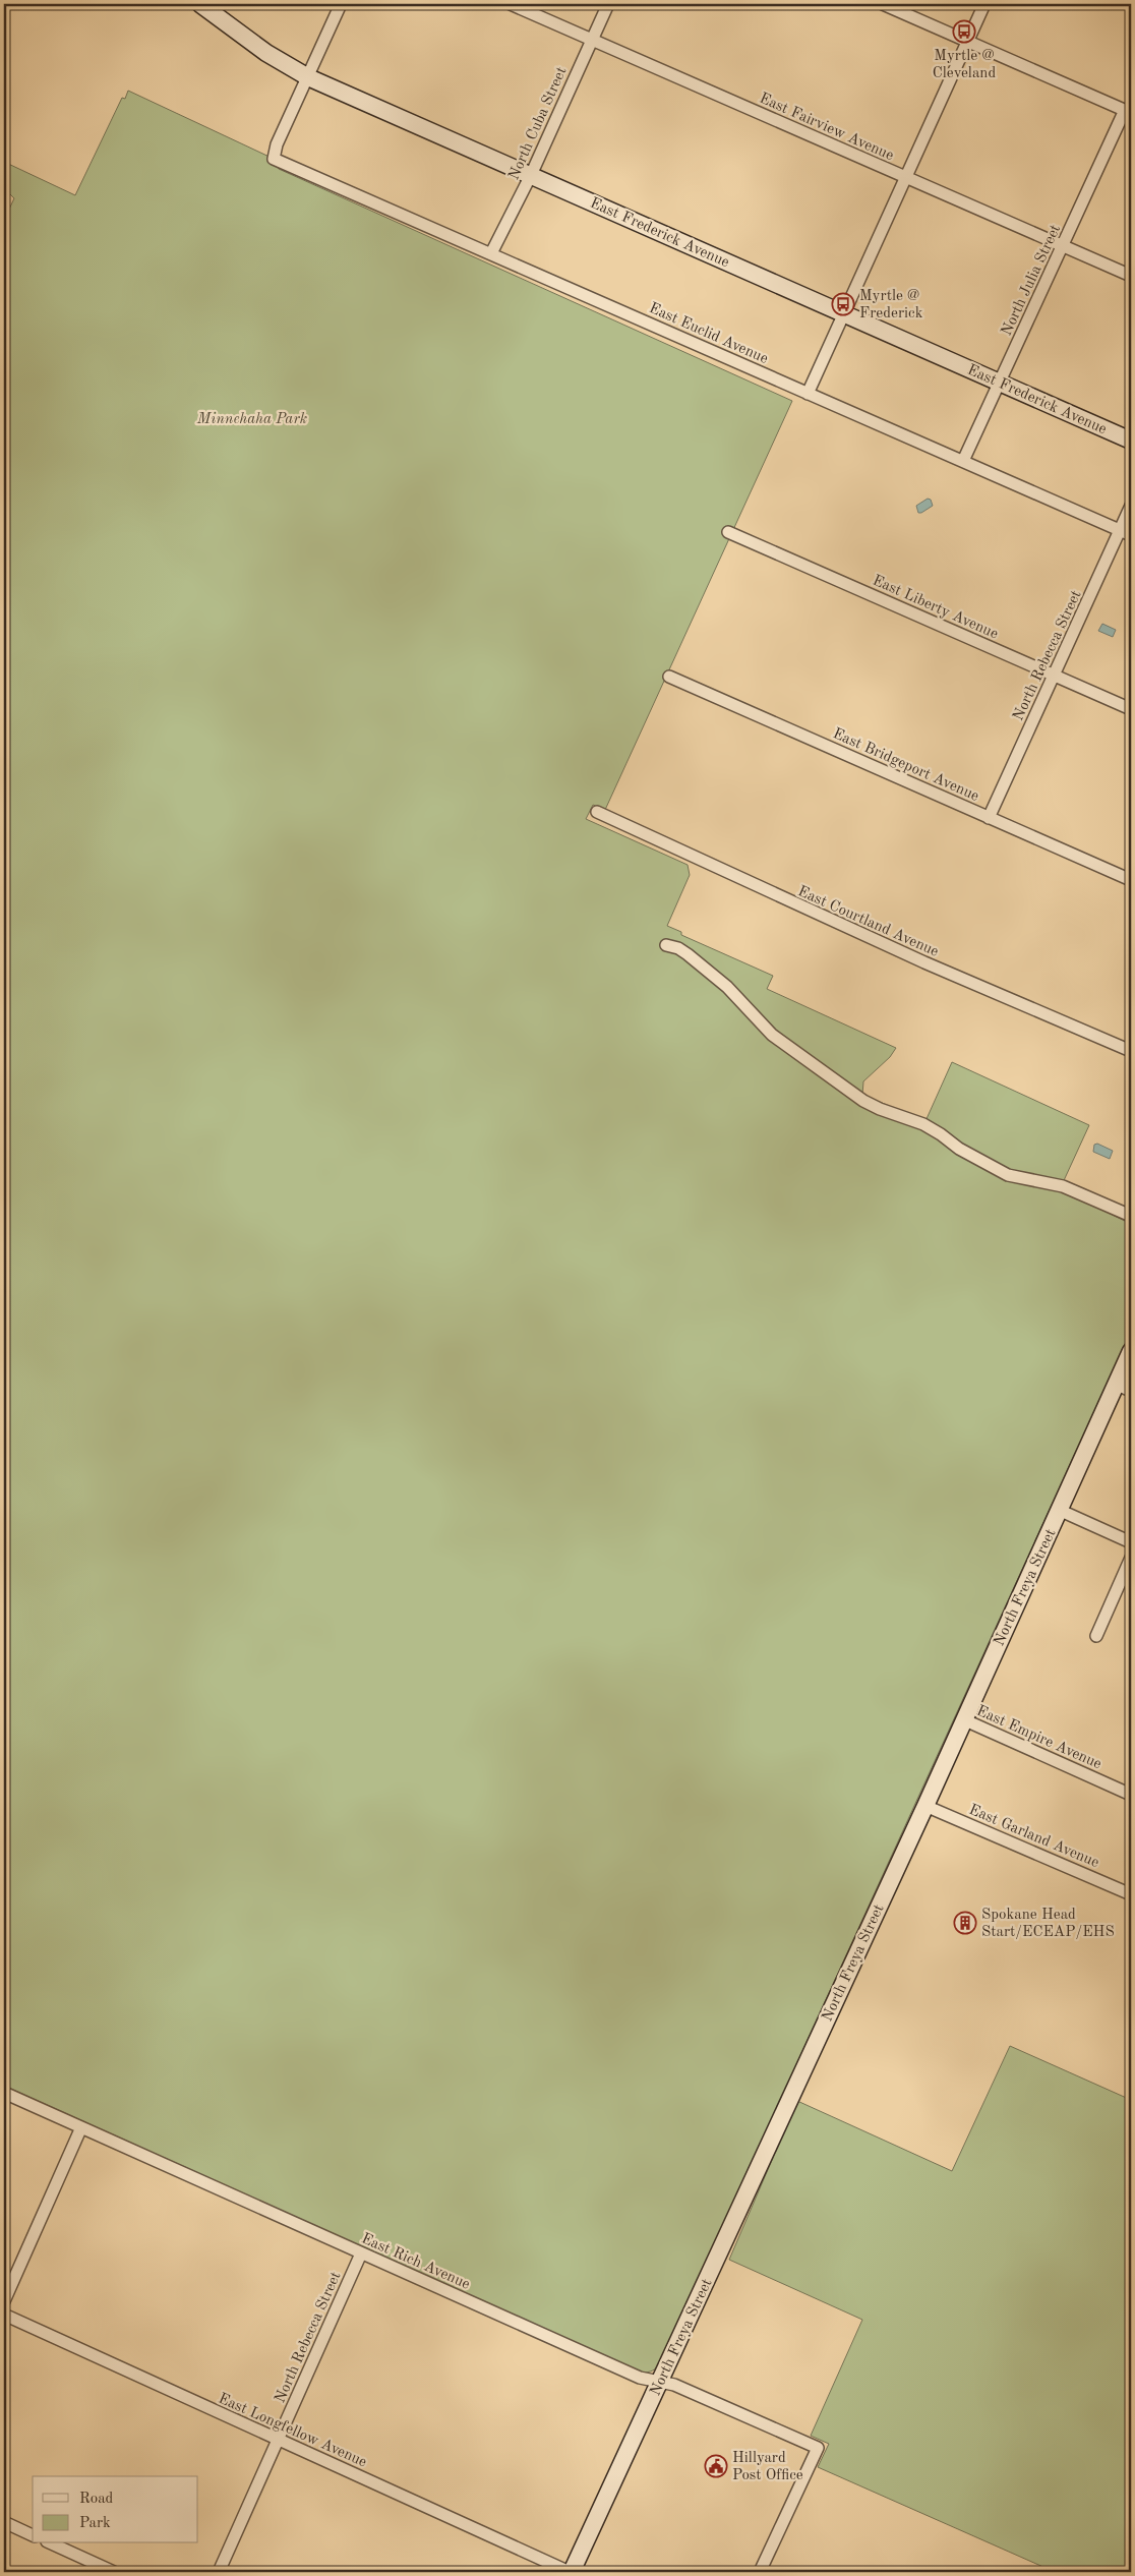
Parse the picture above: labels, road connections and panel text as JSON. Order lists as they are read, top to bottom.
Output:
{
  "streets": {
    "street": [
      "North Cuba Street",
      "East Fairview Avenue",
      "East Frederick Avenue",
      "North Julia Street",
      "East Euclid Avenue",
      "East Liberty Avenue",
      "North Rebecca Street",
      "East Bridgeport Avenue",
      "East Courtland Avenue",
      "North Freya Street",
      "East Empire Avenue",
      "East Garland Avenue",
      "East Rich Avenue",
      "East Longfellow Avenue"
    ]
  },
  "crossings": [
    ["North Cuba Street", "East Fairview Avenue"],
    ["North Cuba Street", "East Frederick Avenue"],
    ["North Cuba Street", "East Euclid Avenue"],
    ["East Fairview Avenue", "North Julia Street"],
    ["East Frederick Avenue", "North Julia Street"],
    ["East Frederick Avenue", "East Euclid Avenue"],
    ["North Julia Street", "East Euclid Avenue"],
    ["East Euclid Avenue", "North Rebecca Street"],
    ["East Liberty Avenue", "North Rebecca Street"],
    ["North Rebecca Street", "East Bridgeport Avenue"],
    ["North Rebecca Street", "East Rich Avenue"],
    ["North Rebecca Street", "East Longfellow Avenue"],
    ["North Freya Street", "East Empire Avenue"],
    ["North Freya Street", "East Garland Avenue"],
    ["North Freya Street", "East Rich Avenue"],
    ["North Freya Street", "East Longfellow Avenue"]
  ],
  "parks": ["Minnehaha Park"],
  "places": {
    "bus stop": ["Myrtle @ Cleveland", "Myrtle @ Frederick"],
    "building": ["Spokane Head Start/ECEAP/EHS"],
    "public building": ["Hillyard Post Office"]
  },
  "legend": ["Road", "Park"]
}
